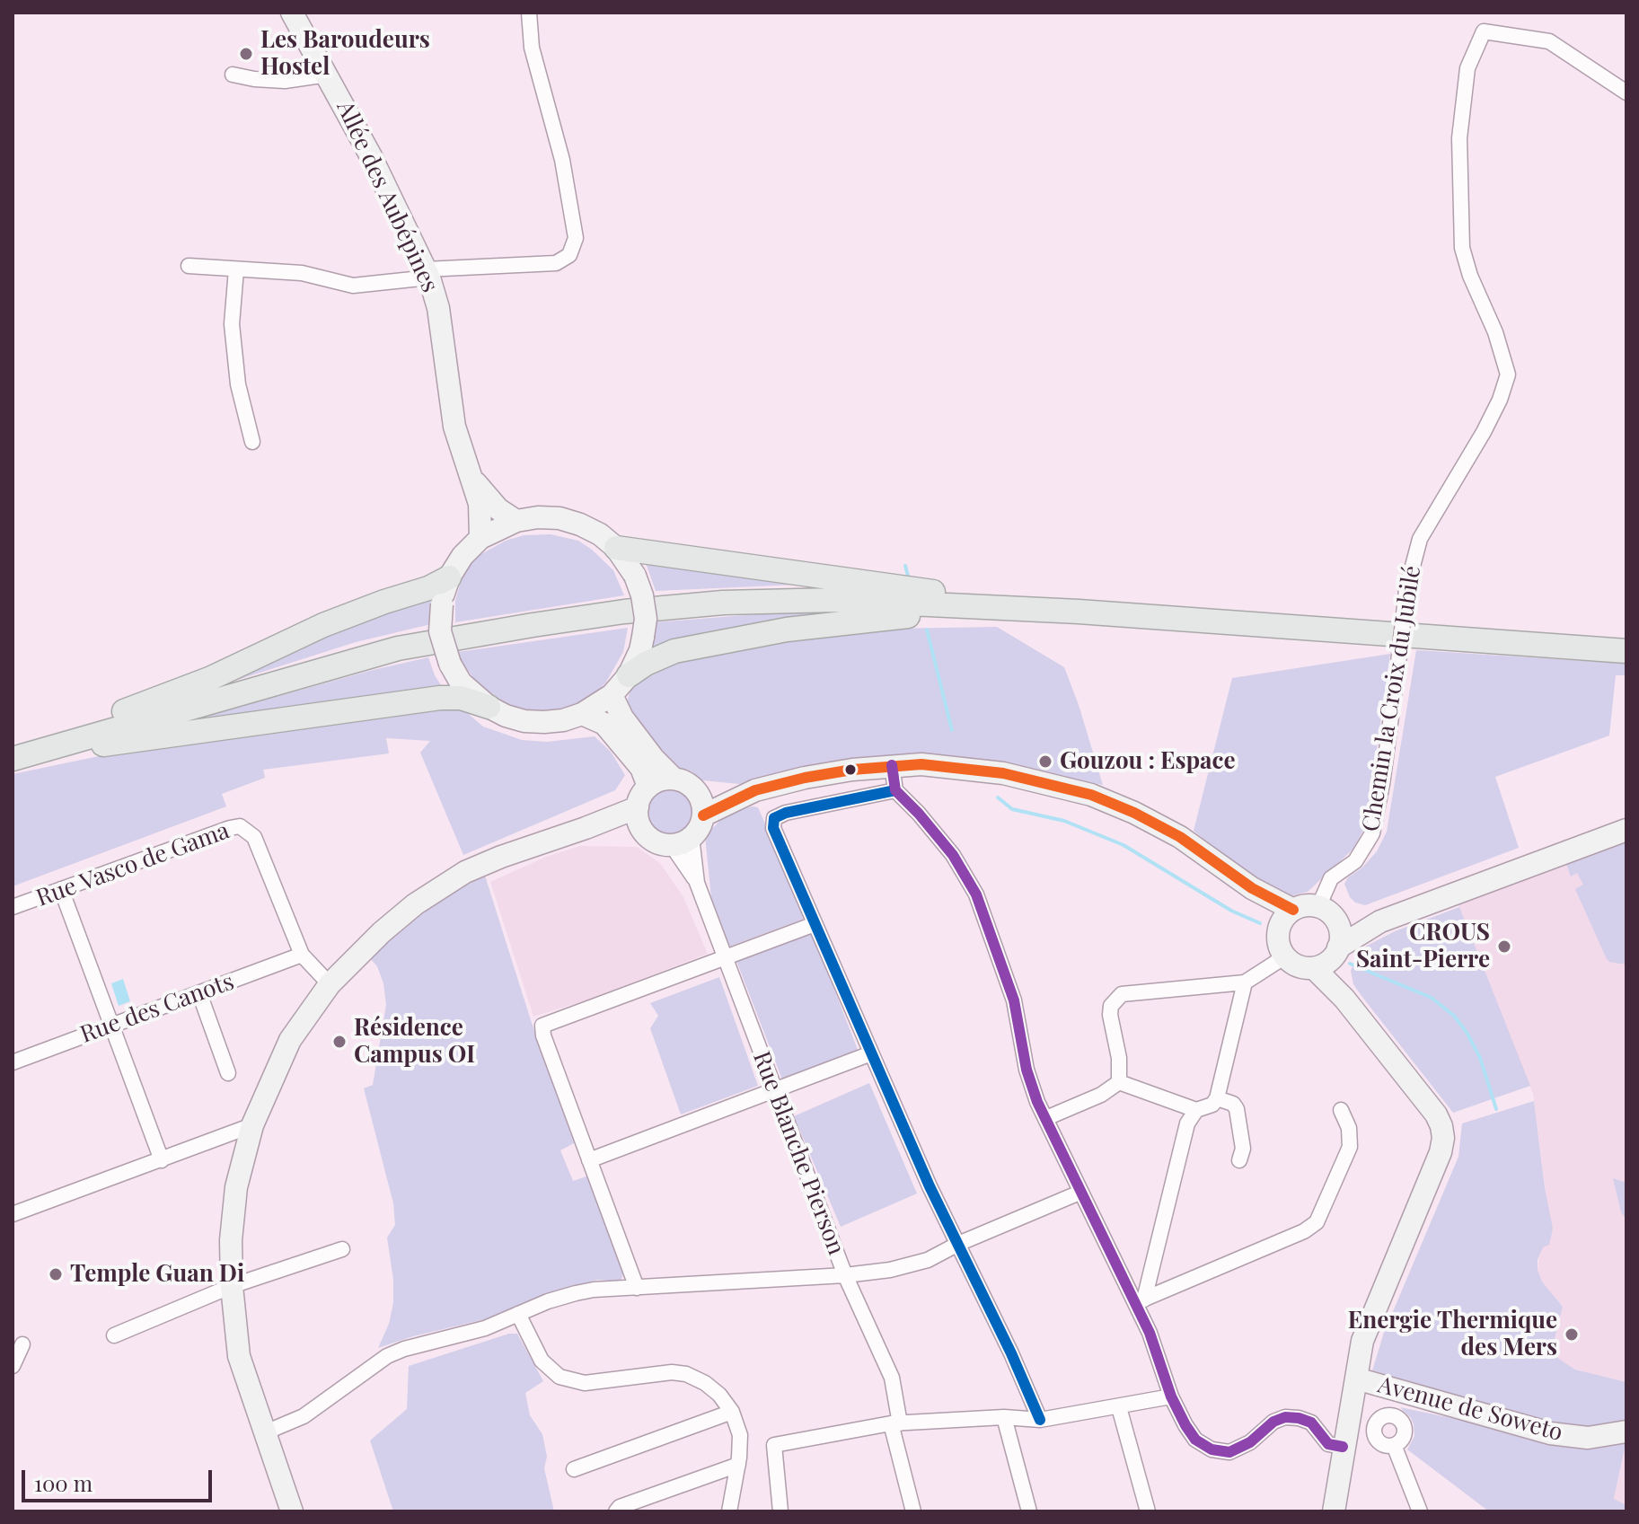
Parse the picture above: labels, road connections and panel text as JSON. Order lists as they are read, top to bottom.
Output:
{
  "streets": {
    "street": [
      "Allée des Aubépines",
      "Chemin la Croix du Jubilé",
      "Rue Vasco de Gama",
      "Rue des Canots",
      "Rue Blanche Pierson",
      "Avenue de Soweto"
    ]
  },
  "crossings": [
    ["Rue Vasco de Gama", "Rue des Canots"]
  ],
  "places": [
    "Les Baroudeurs Hostel",
    "Gouzou : Espace",
    "CROUS Saint-Pierre",
    "Résidence Campus OI",
    "Temple Guan Di",
    "Energie Thermique des Mers"
  ],
  "scale_bar": "100 m"
}
